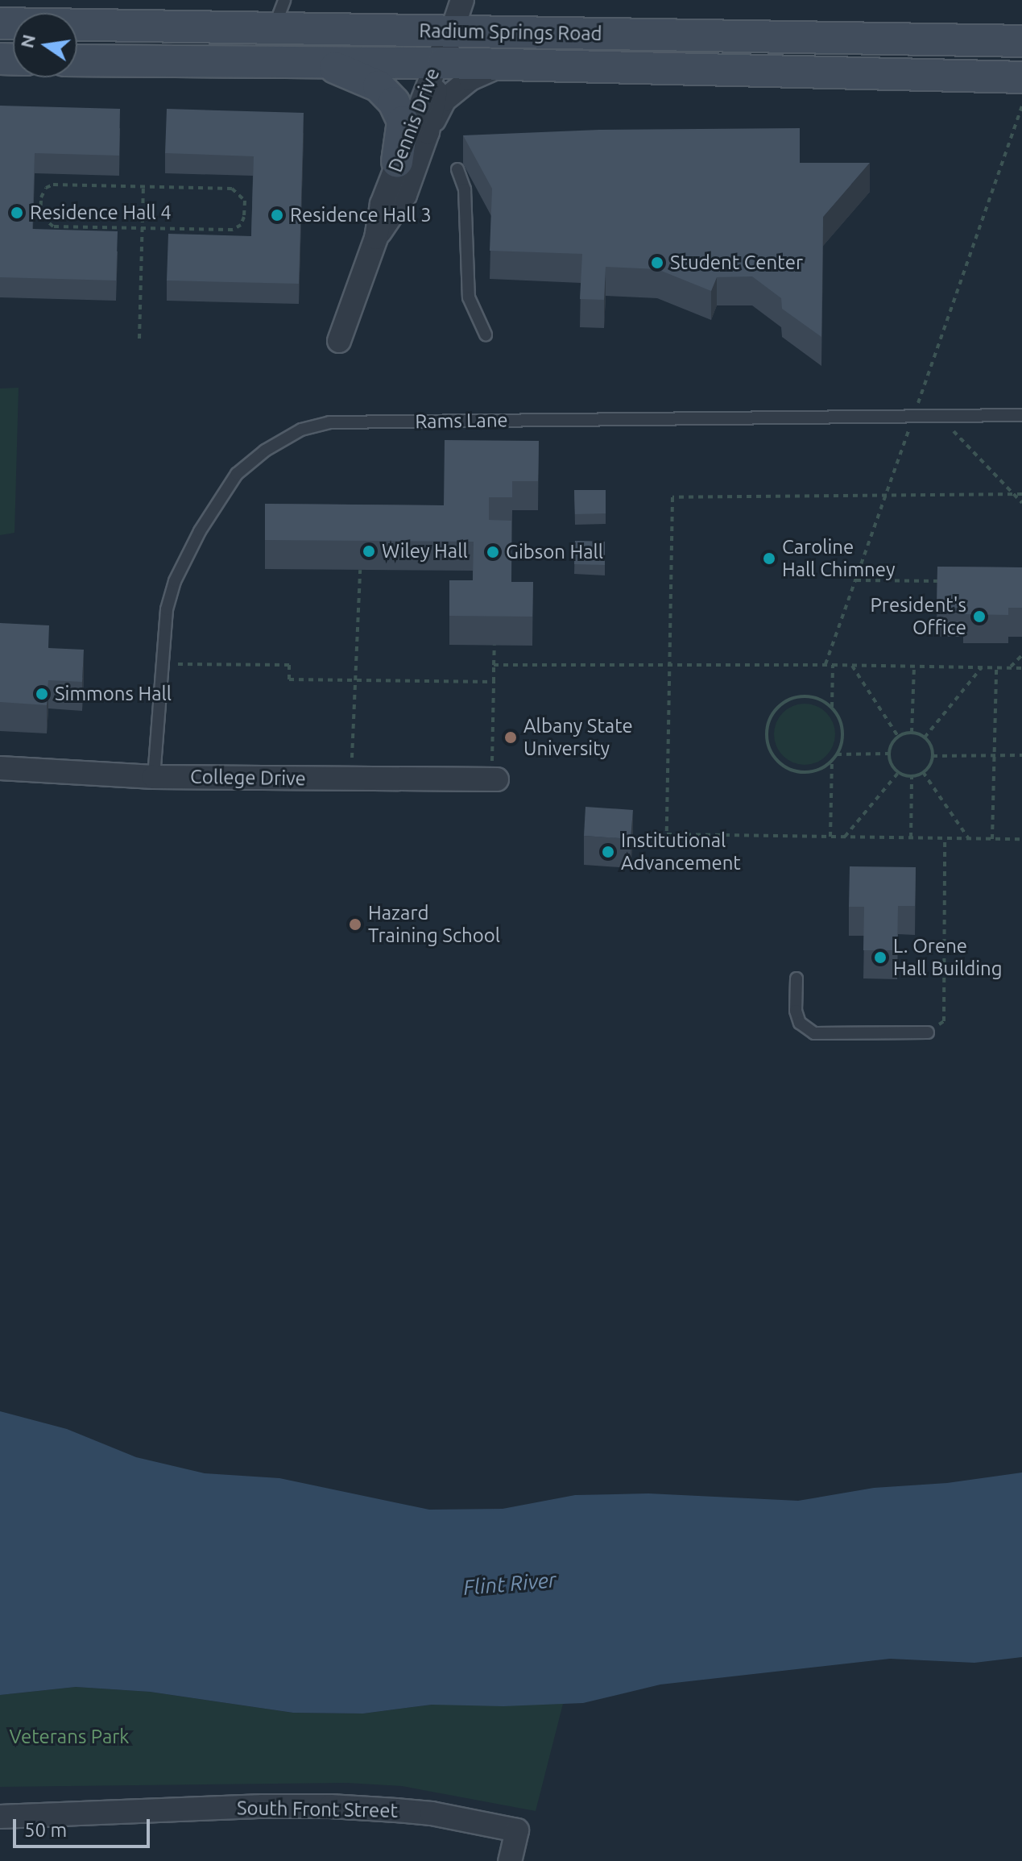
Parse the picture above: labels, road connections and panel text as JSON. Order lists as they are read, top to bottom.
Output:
{
  "streets": {
    "main road": ["Radium Springs Road"],
    "street": ["Dennis Drive", "College Drive", "South Front Street"],
    "lane": ["Rams Lane"]
  },
  "crossings": [
    ["Radium Springs Road", "Dennis Drive"],
    ["Rams Lane", "College Drive"]
  ],
  "water": ["Flint River"],
  "parks": ["Veterans Park"],
  "places": [
    "Residence Hall 4",
    "Residence Hall 3",
    "Student Center",
    "Wiley Hall",
    "Gibson Hall",
    "Caroline Hall Chimney",
    "President's Office",
    "Simmons Hall",
    "Albany State University",
    "Institutional Advancement",
    "Hazard Training School",
    "L. Orene Hall Building"
  ],
  "scale_bar": "50 m",
  "north": "left"
}
